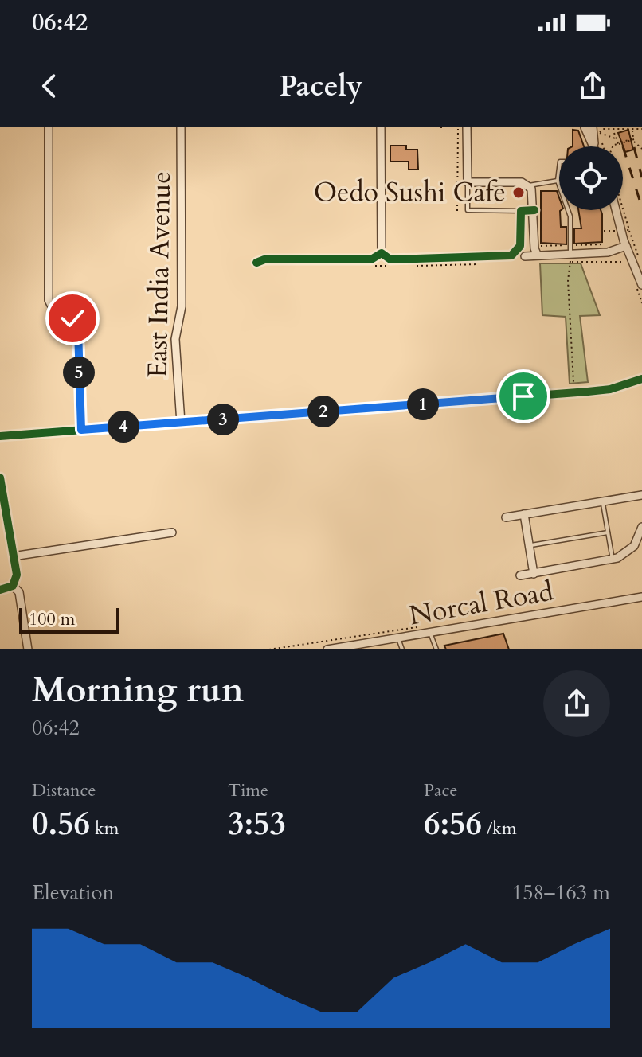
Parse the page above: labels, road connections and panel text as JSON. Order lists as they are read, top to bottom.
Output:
{
  "streets": {
    "street": ["East India Avenue", "Norcal Road"]
  },
  "places": ["Oedo Sushi Cafe"],
  "scale_bar": "100 m",
  "page": {
    "status": "06:42",
    "header": "Pacely",
    "pins": [
      "5",
      "1",
      "2",
      "3",
      "4"
    ],
    "scale": "100 m",
    "heading": ["Morning run", "06:42"],
    "stats": [
      ["Distance", "0.56 km"],
      ["Time", "3:53"],
      ["Pace", "6:56 /km"]
    ],
    "chart": ["Elevation", "158–163 m"]
  }
}
